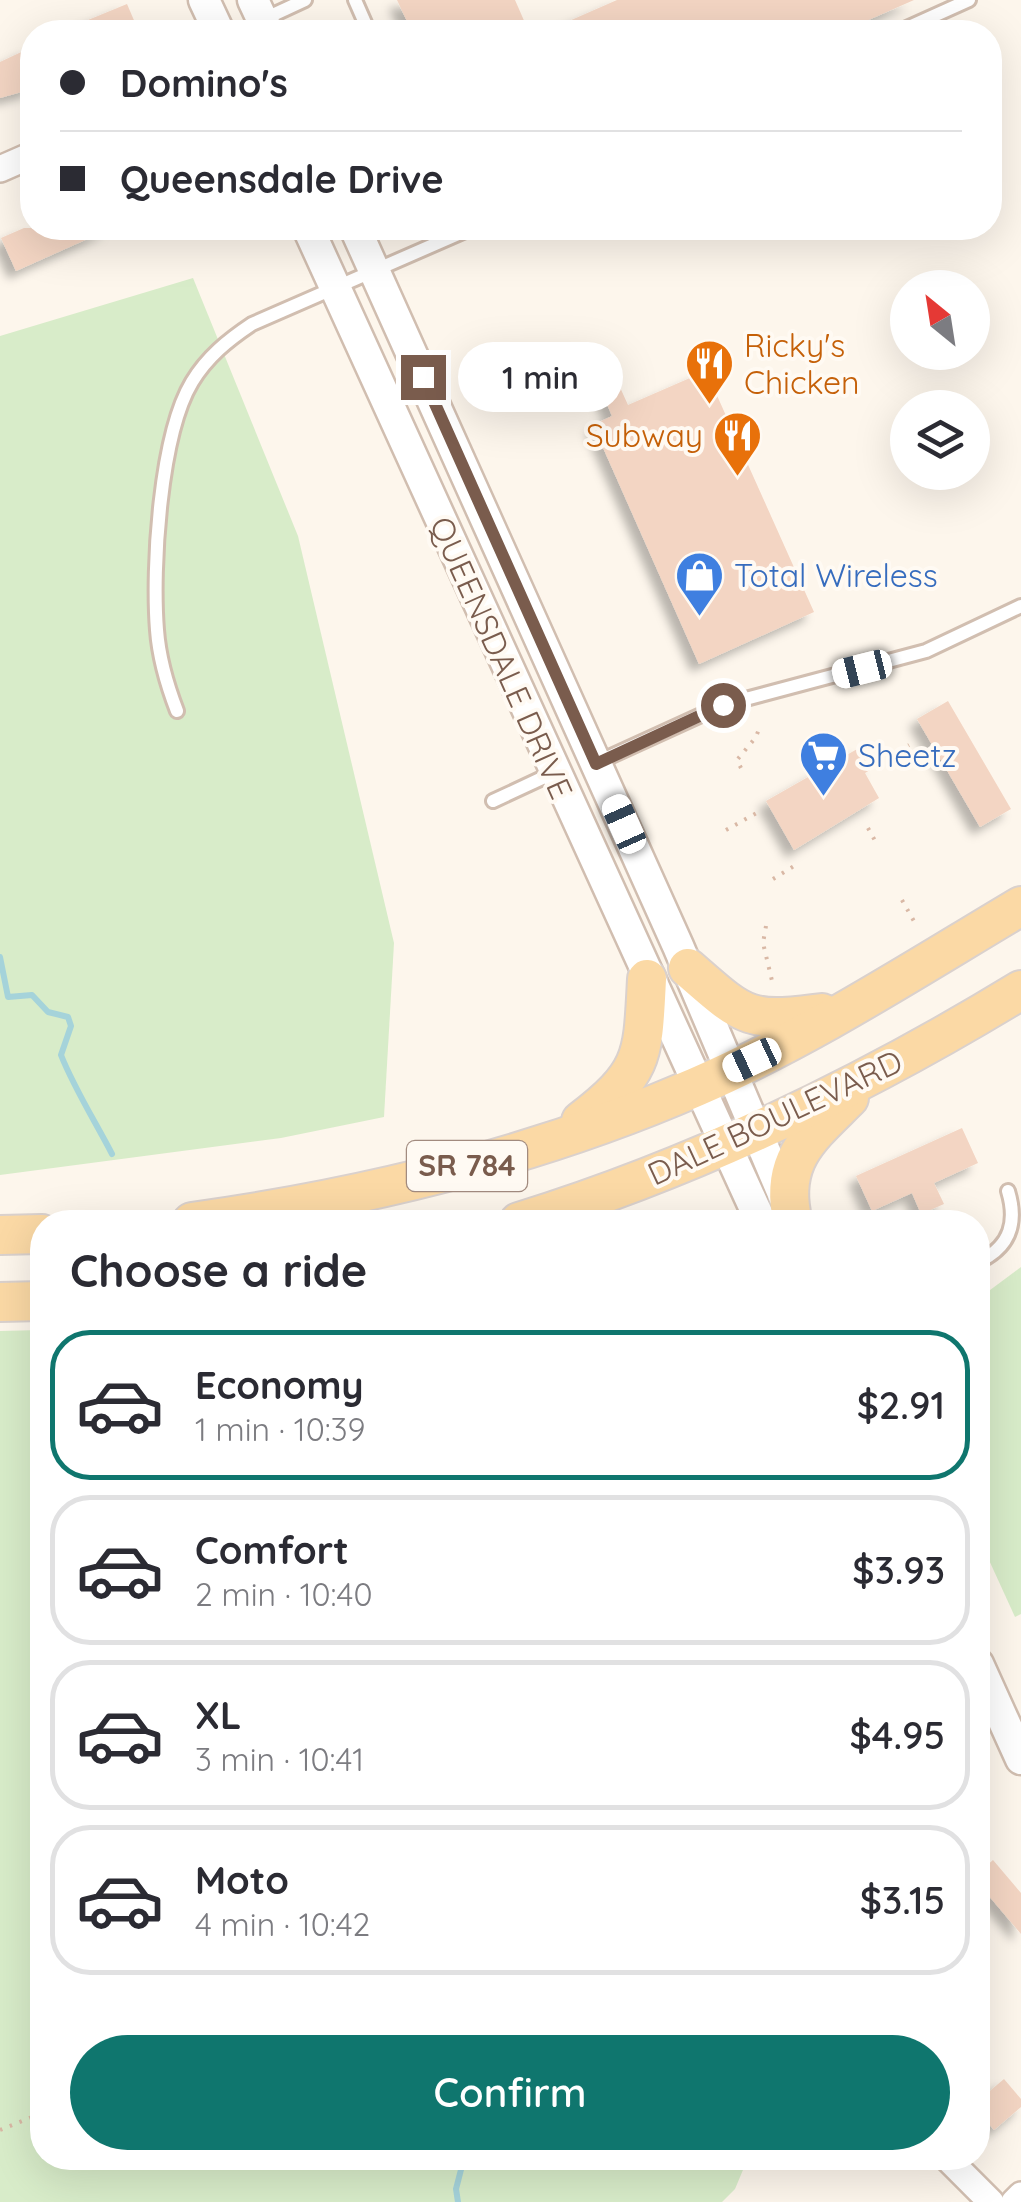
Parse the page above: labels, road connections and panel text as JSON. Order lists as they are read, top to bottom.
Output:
{
  "streets": {
    "main road": ["DALE BOULEVARD", "SR 784"],
    "street": ["QUEENSDALE DRIVE"]
  },
  "crossings": [
    ["QUEENSDALE DRIVE", "DALE BOULEVARD"]
  ],
  "places": {
    "restaurant": ["Ricky's Chicken", "Subway"],
    "shop": ["Total Wireless"],
    "supermarket": ["Sheetz"]
  },
  "north": "top left",
  "page": {
    "banner": ["Domino's", "Queensdale Drive"],
    "bubble": "1 min",
    "heading": "Choose a ride",
    "list": [
      {
        "name": "Economy",
        "note": "1 min · 10:39",
        "value": "$2.91"
      },
      {
        "name": "Comfort",
        "note": "2 min · 10:40",
        "value": "$3.93"
      },
      {
        "name": "XL",
        "note": "3 min · 10:41",
        "value": "$4.95"
      },
      {
        "name": "Moto",
        "note": "4 min · 10:42",
        "value": "$3.15"
      }
    ],
    "buttons": "Confirm"
  }
}
